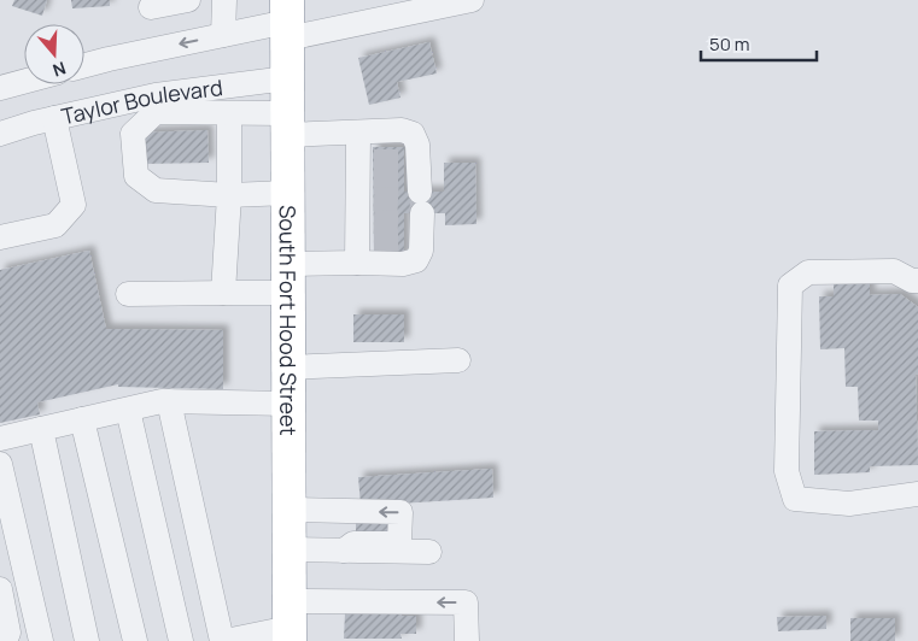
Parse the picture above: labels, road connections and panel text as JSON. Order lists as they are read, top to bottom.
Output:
{
  "streets": {
    "highway": ["South Fort Hood Street"],
    "street": ["Taylor Boulevard"]
  },
  "crossings": [
    ["Taylor Boulevard", "South Fort Hood Street"]
  ],
  "scale_bar": "50 m",
  "north": "bottom"
}
